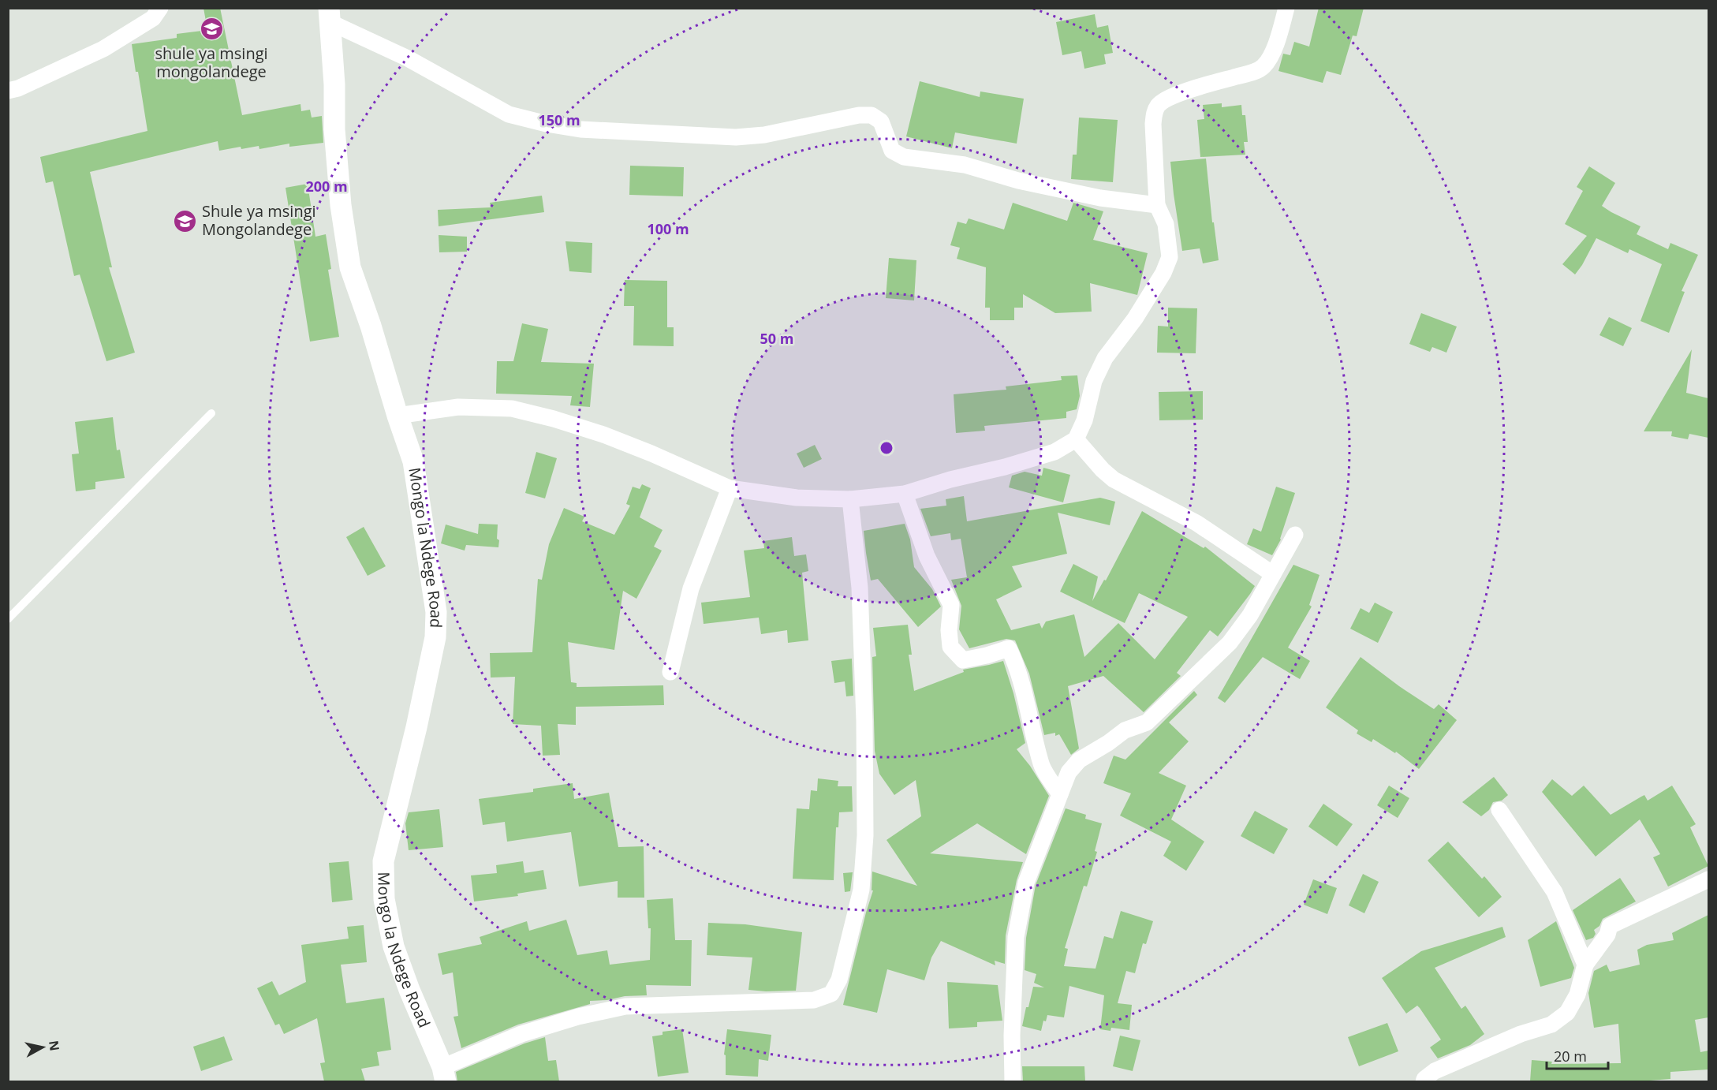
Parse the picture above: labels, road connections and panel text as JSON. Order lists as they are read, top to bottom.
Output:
{
  "streets": {
    "street": ["Mongo la Ndege Road"]
  },
  "places": {
    "school or university": ["shule ya msingi mongolandege", "Shule ya msingi Mongolandege"]
  },
  "scale_bar": "20 m",
  "north": "right",
  "rings": [
    "150 m",
    "200 m",
    "100 m",
    "50 m"
  ]
}
